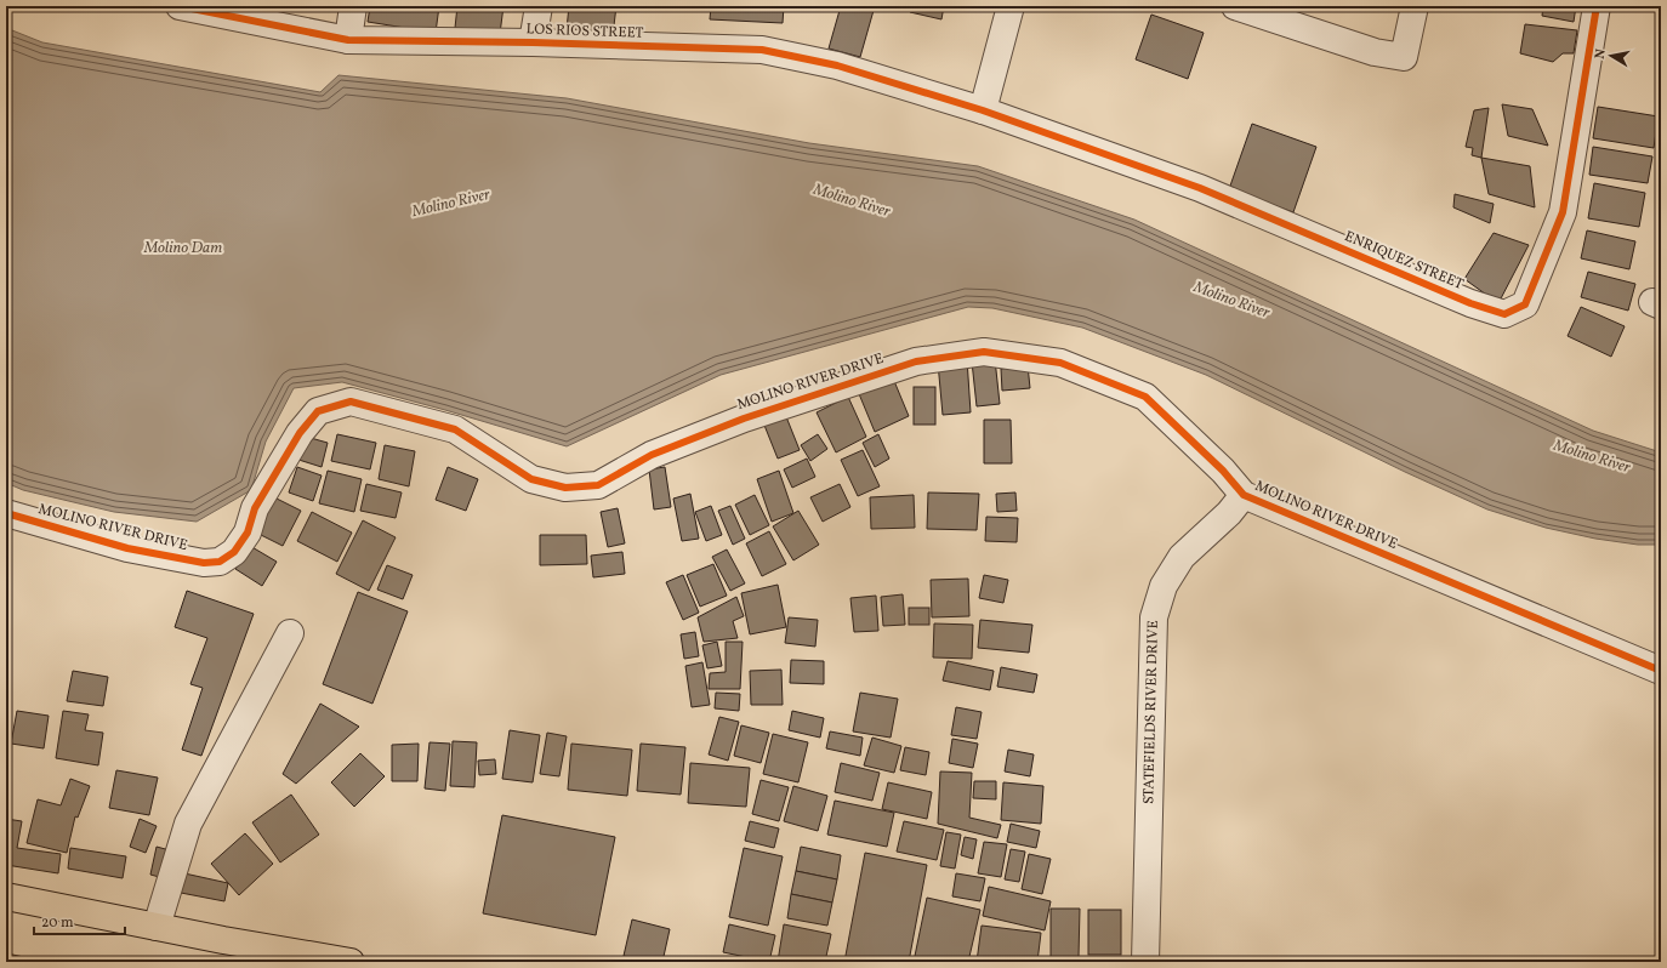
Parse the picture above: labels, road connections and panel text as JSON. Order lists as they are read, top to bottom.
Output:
{
  "streets": {
    "street": [
      "LOS RIOS STREET",
      "ENRIQUEZ STREET",
      "MOLINO RIVER DRIVE",
      "STATEFIELDS RIVER DRIVE"
    ]
  },
  "crossings": [
    ["LOS RIOS STREET", "ENRIQUEZ STREET"],
    ["MOLINO RIVER DRIVE", "STATEFIELDS RIVER DRIVE"]
  ],
  "water": ["Molino River", "Molino Dam"],
  "scale_bar": "20 m",
  "north": "left"
}
